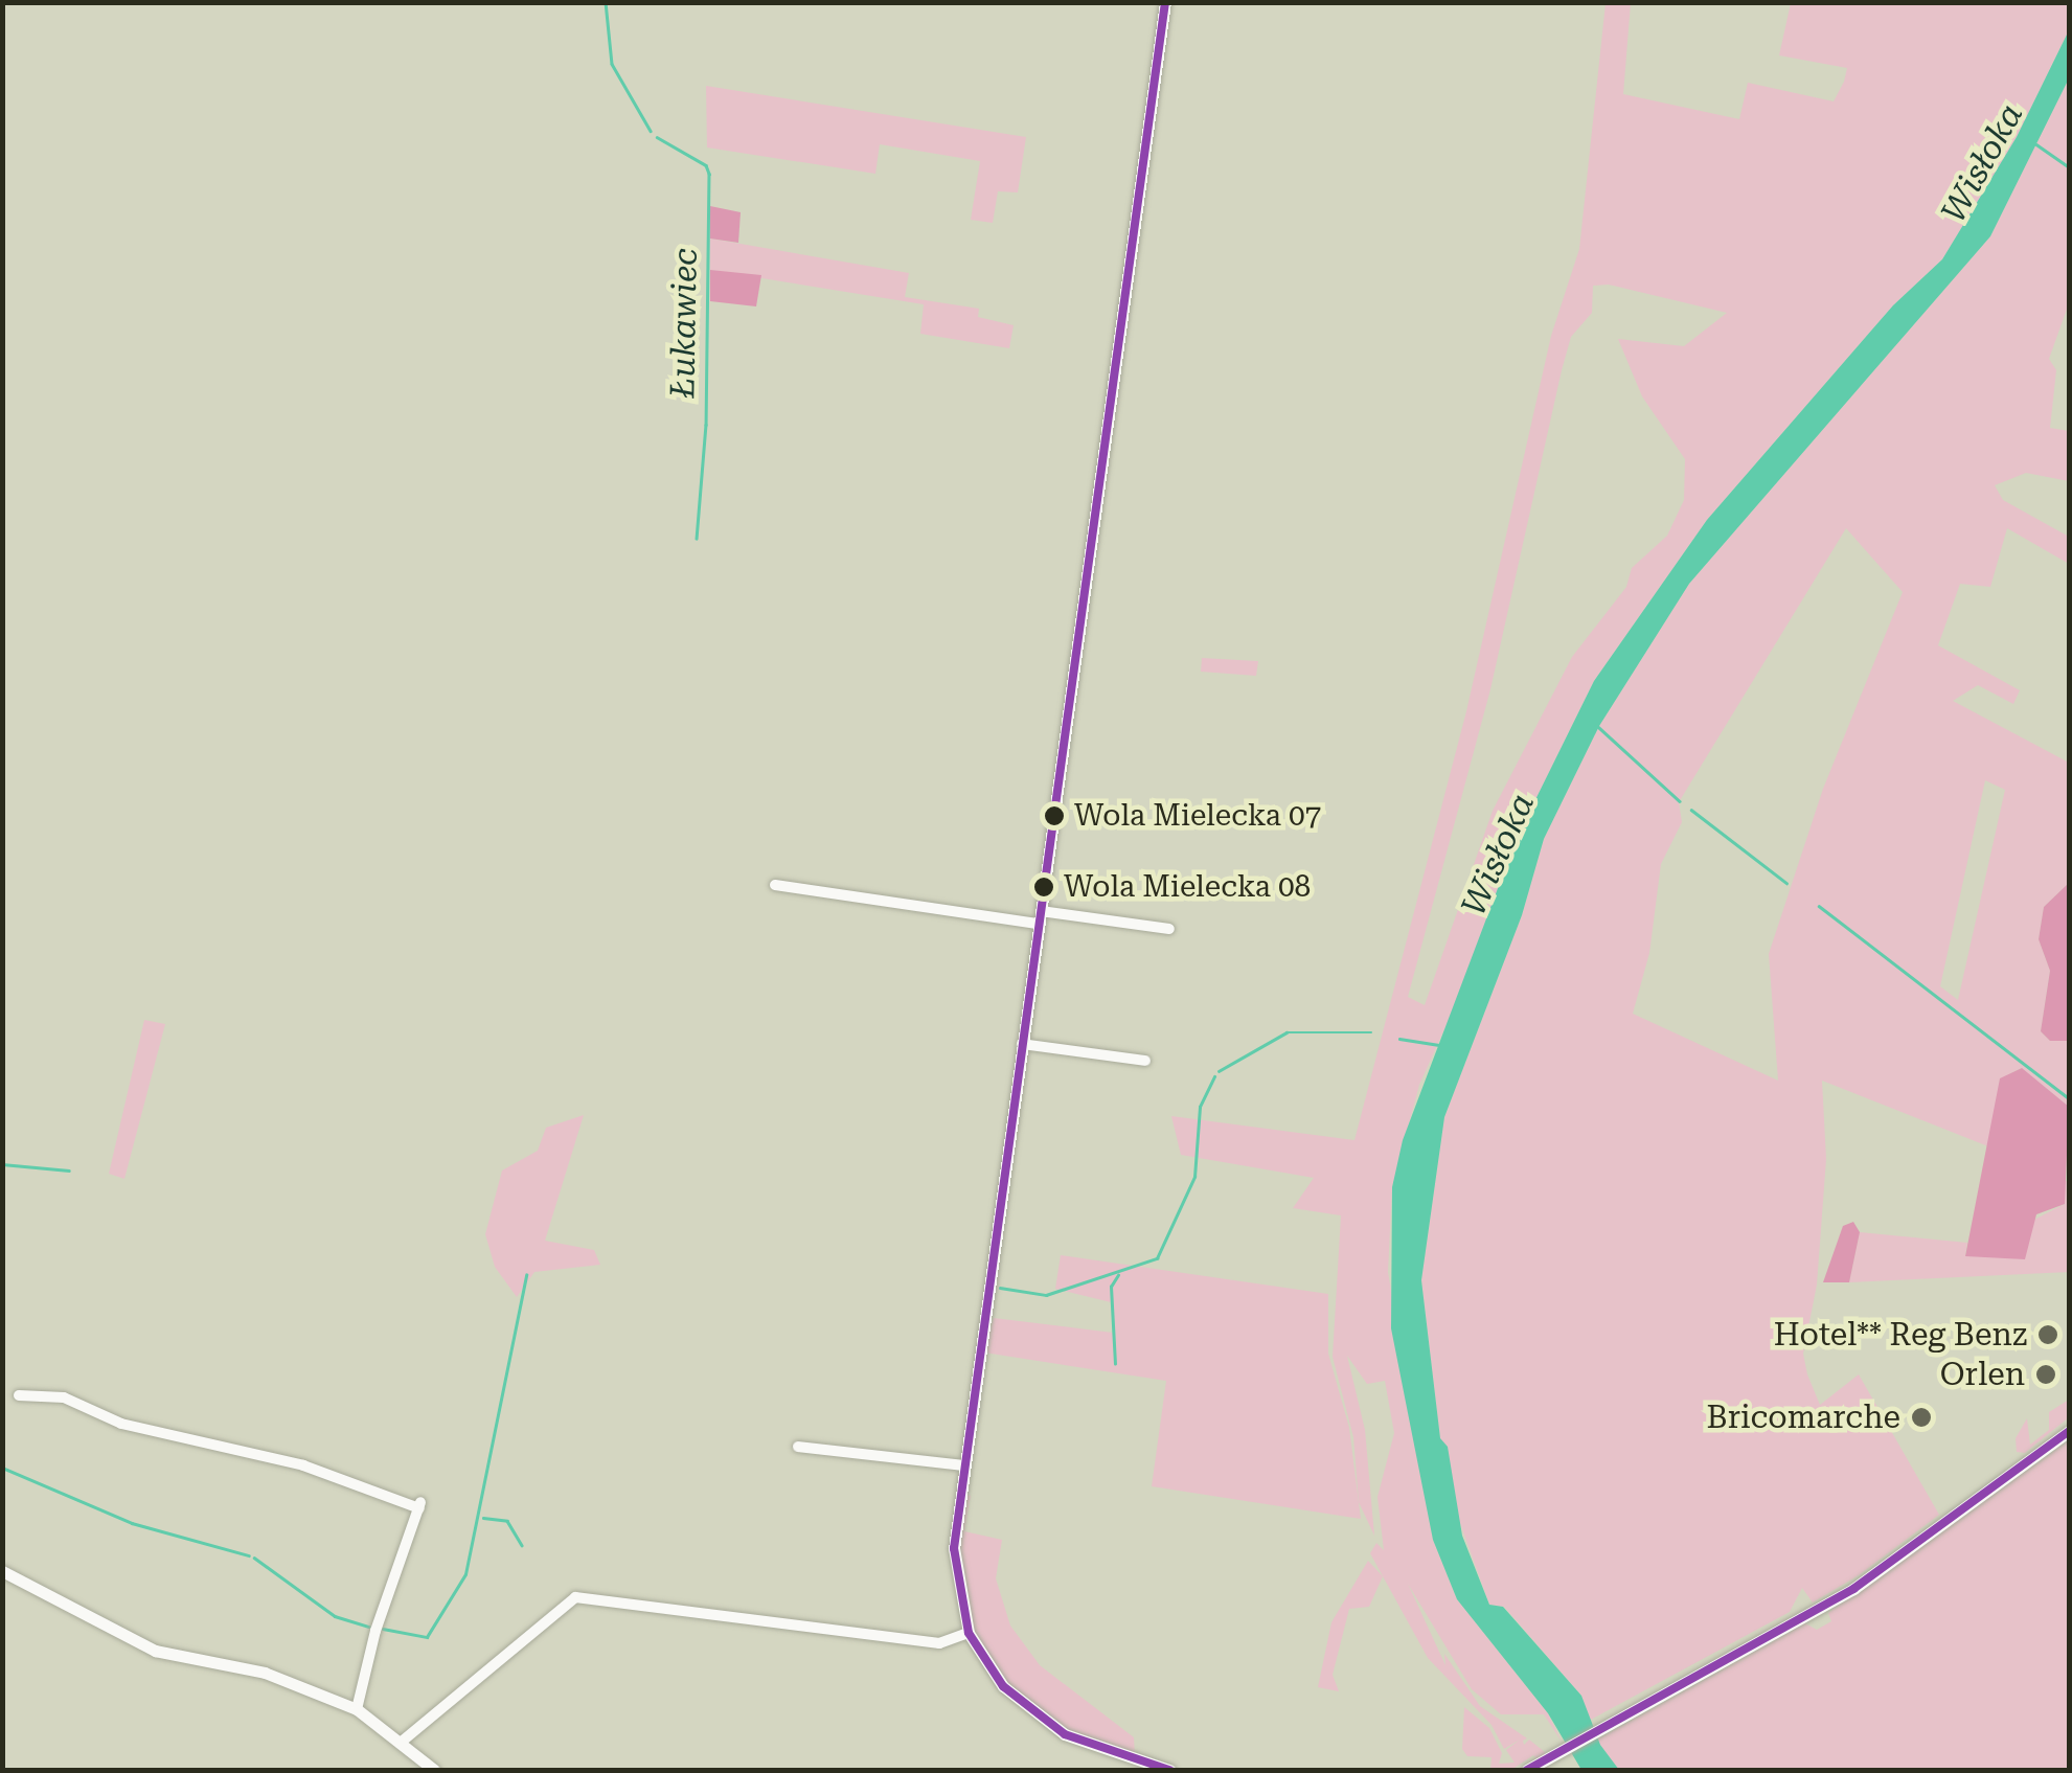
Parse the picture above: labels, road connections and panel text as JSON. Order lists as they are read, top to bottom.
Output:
{
  "water": ["Wisłoka", "Łukawiec"],
  "places": [
    "Wola Mielecka 07",
    "Wola Mielecka 08",
    "Hotel** Reg Benz",
    "Orlen",
    "Bricomarche"
  ]
}
